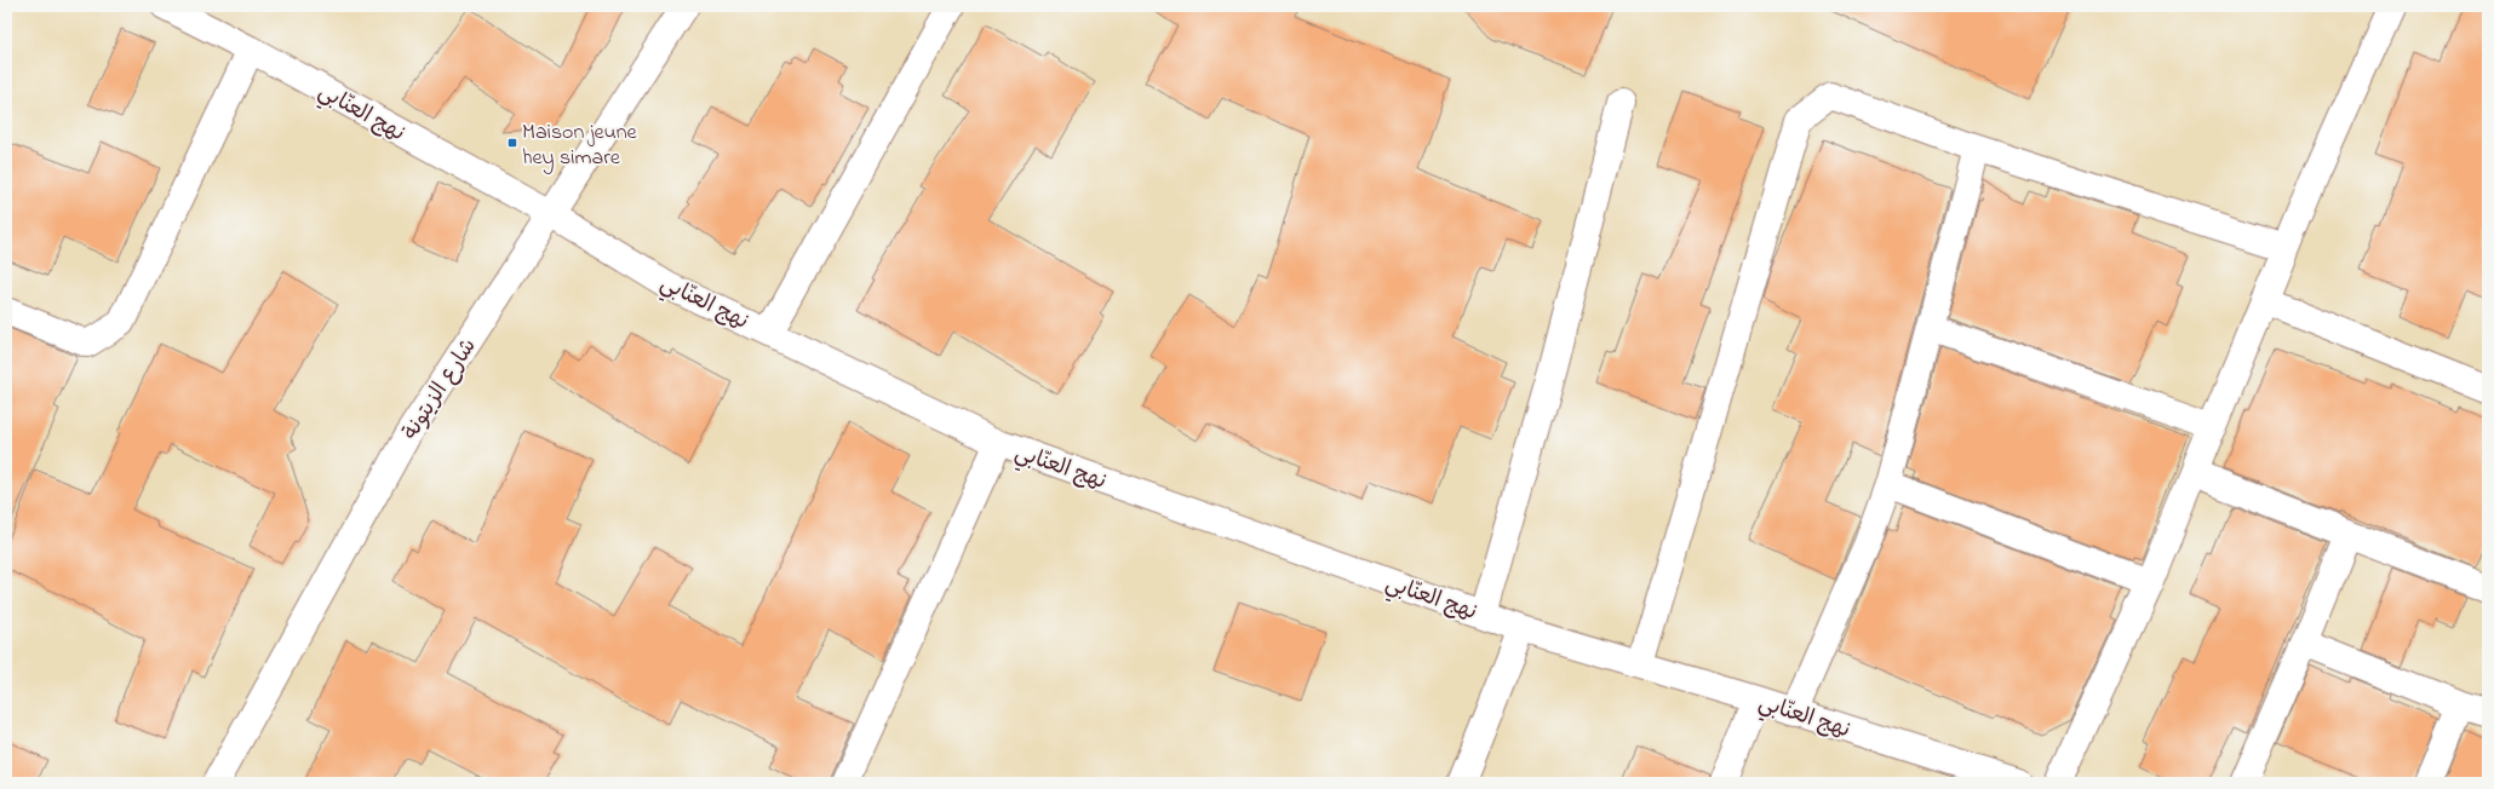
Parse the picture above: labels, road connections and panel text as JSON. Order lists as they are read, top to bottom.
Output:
{
  "streets": {
    "street": ["نهج العنّابي", "شارع الزيتونة"]
  },
  "crossings": [
    ["نهج العنّابي", "شارع الزيتونة"]
  ],
  "places": {
    "transit": ["Maison jeune hey simare"]
  }
}
